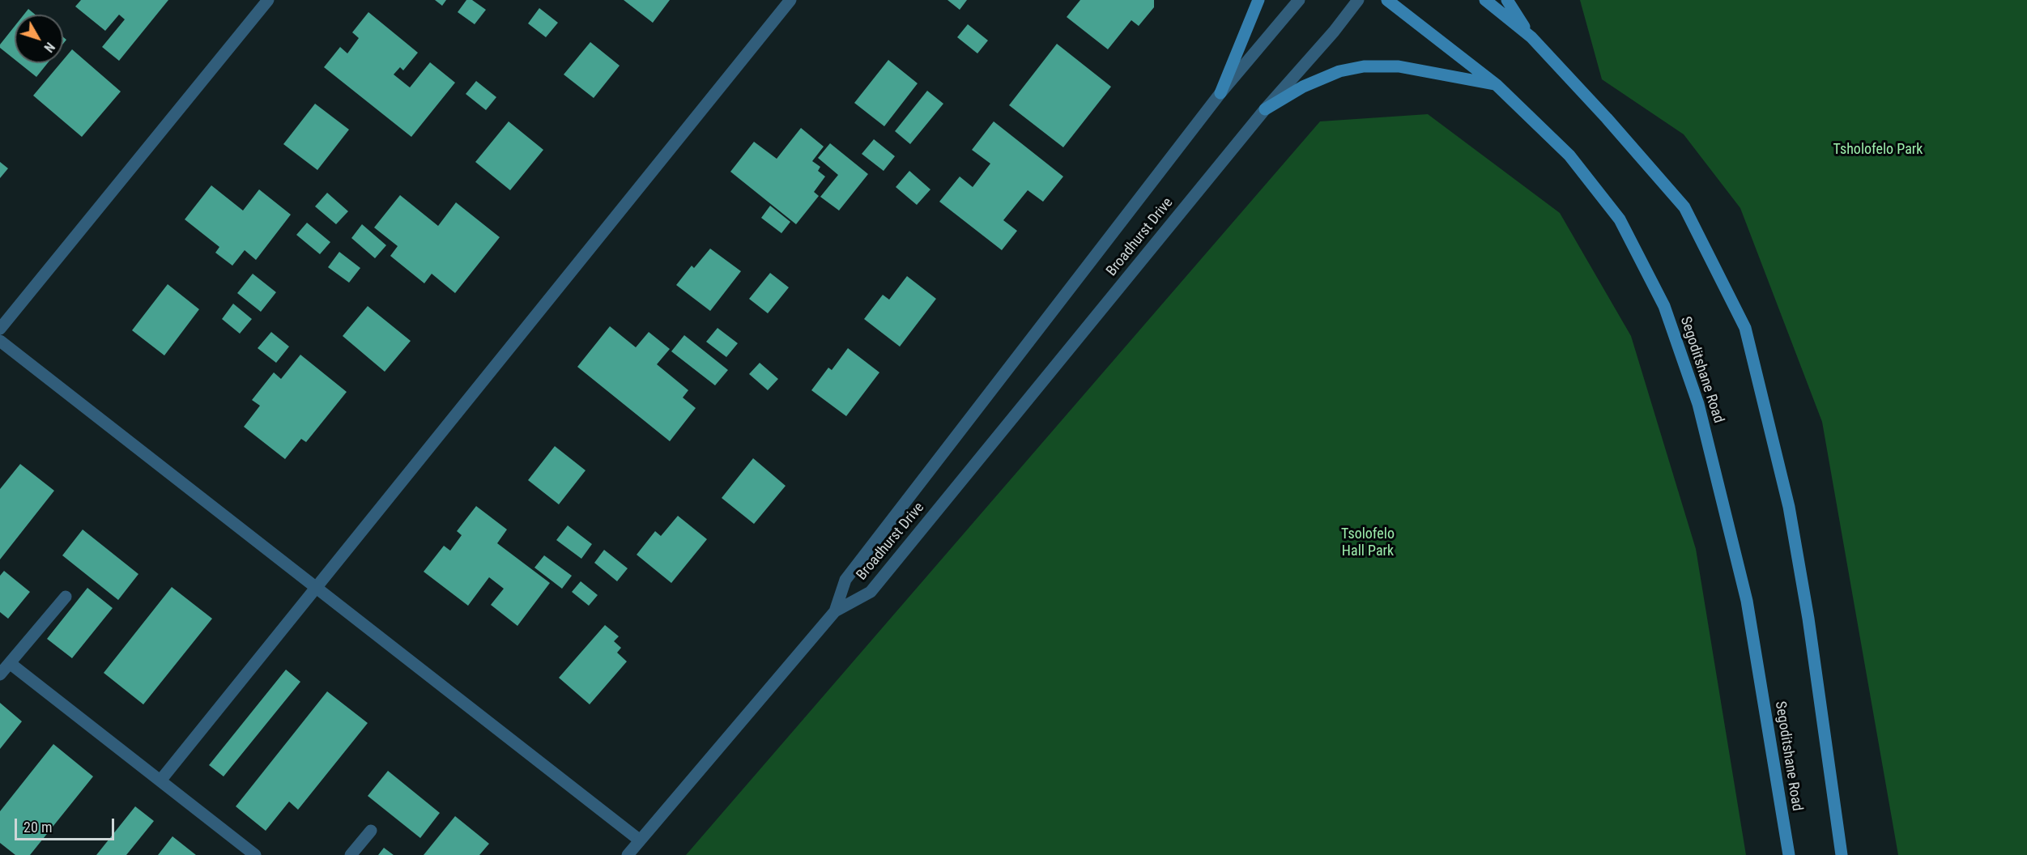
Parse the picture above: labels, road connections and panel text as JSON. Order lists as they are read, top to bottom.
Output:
{
  "streets": {
    "main road": ["Segoditshane Road"],
    "street": ["Broadhurst Drive"]
  },
  "parks": ["Tsholofelo Park", "Tsolofelo Hall Park"],
  "scale_bar": "20 m",
  "north": "bottom right"
}
